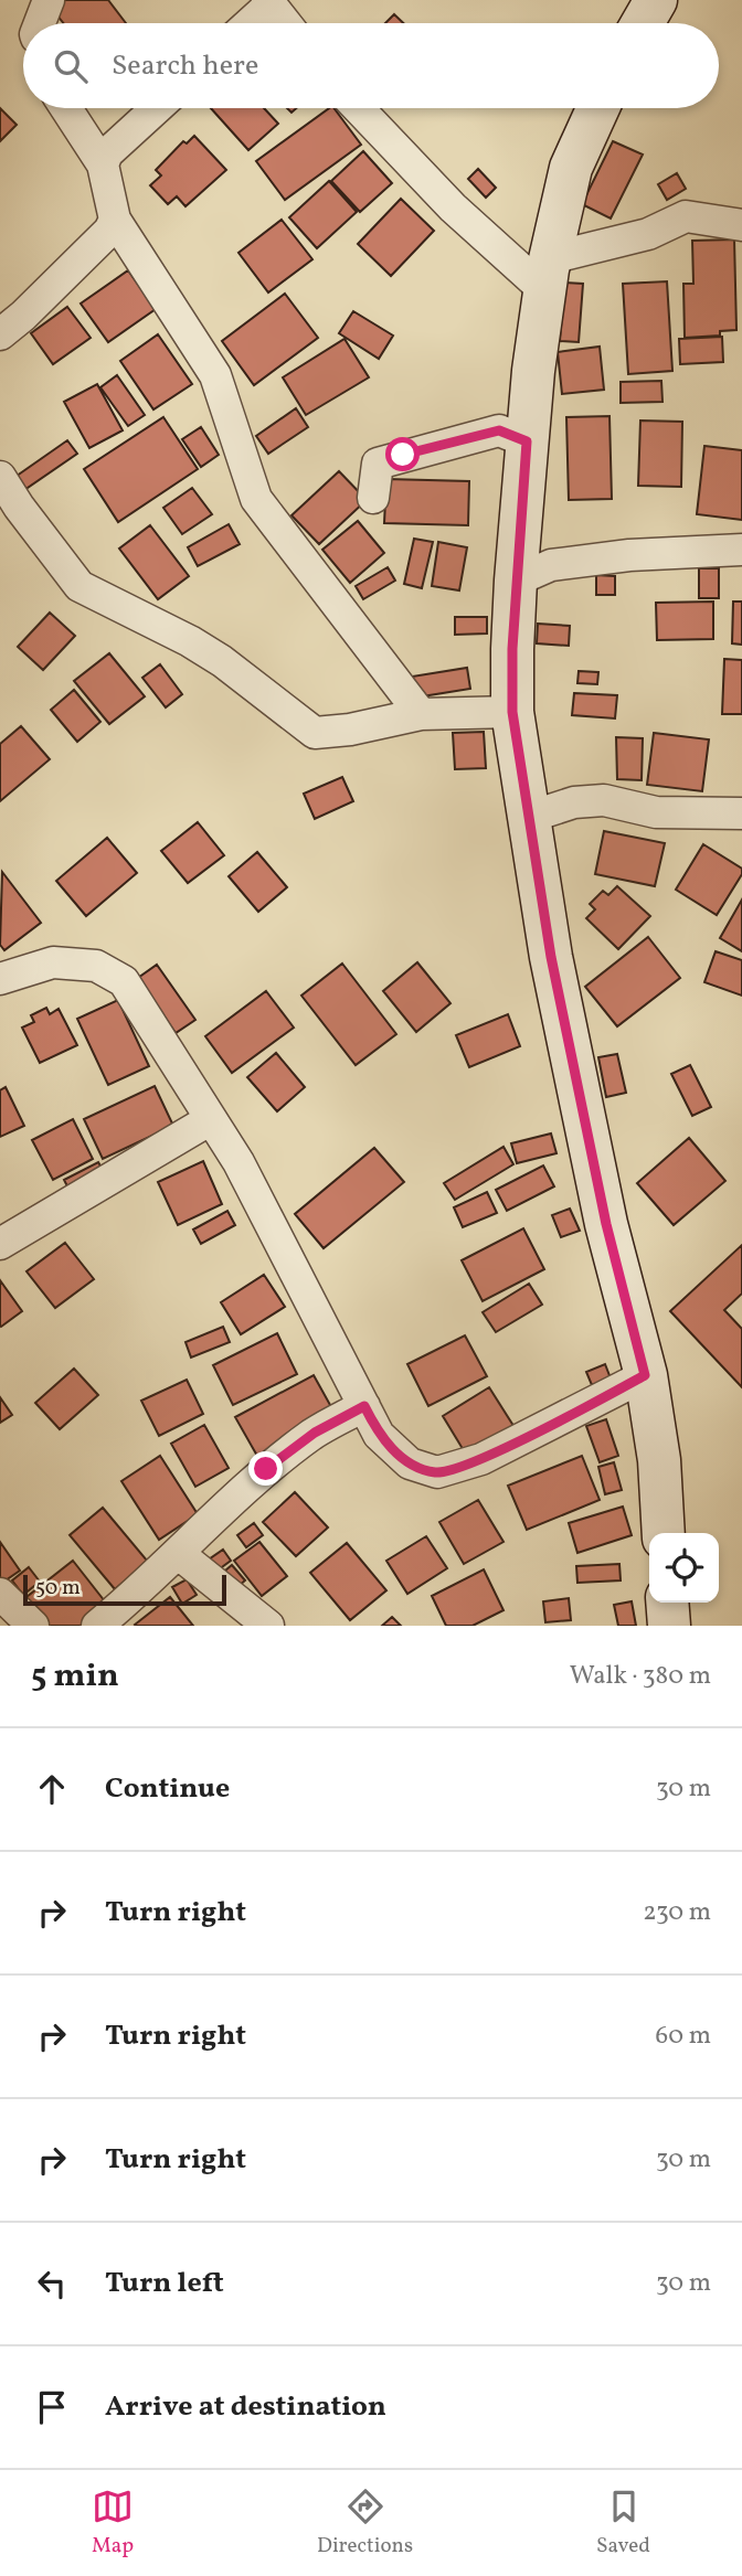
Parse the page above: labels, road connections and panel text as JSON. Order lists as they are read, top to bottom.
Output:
{
  "scale_bar": "50 m",
  "page": {
    "search": "Search here",
    "scale": "50 m",
    "heading": ["5 min", "Walk · 380 m"],
    "list": [
      ["Continue", "30 m"],
      ["Turn right", "230 m"],
      ["Turn right", "60 m"],
      ["Turn right", "30 m"],
      ["Turn left", "30 m"],
      "Arrive at destination"
    ],
    "nav": ["Map", "Directions", "Saved"]
  }
}
